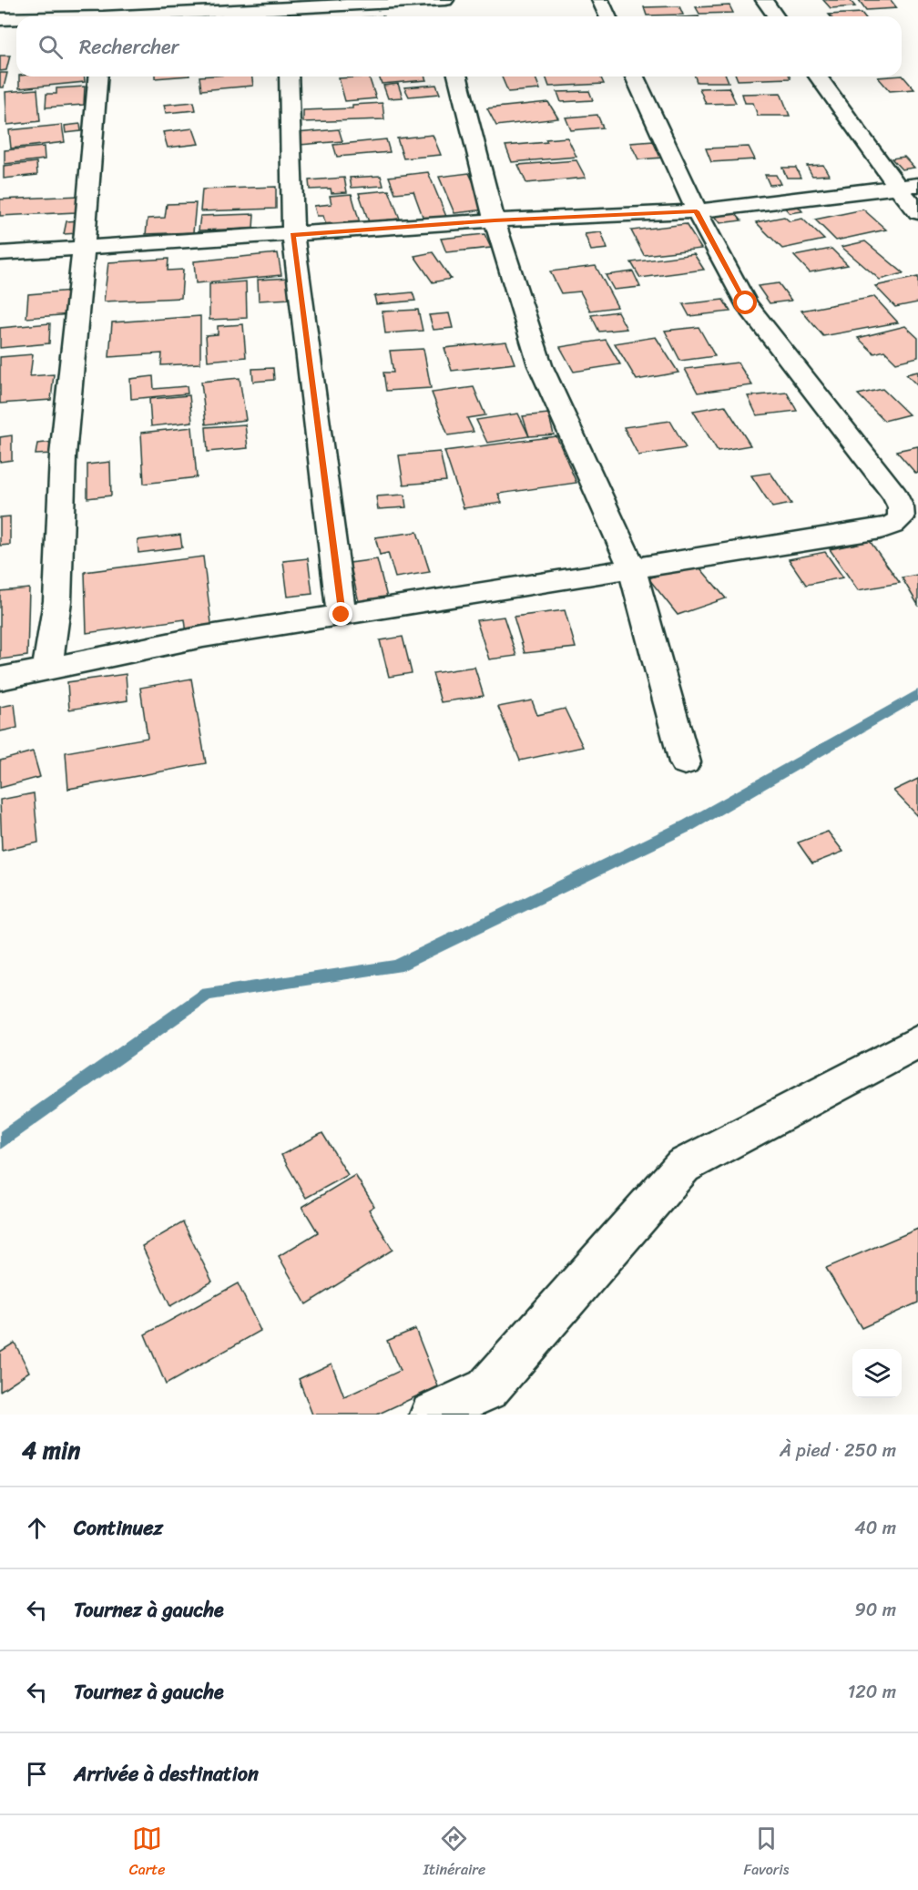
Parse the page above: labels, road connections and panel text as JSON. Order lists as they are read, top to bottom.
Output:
{
  "page": {
    "search": "Rechercher",
    "heading": ["4 min", "À pied · 250 m"],
    "list": [
      ["Continuez", "40 m"],
      ["Tournez à gauche", "90 m"],
      ["Tournez à gauche", "120 m"],
      "Arrivée à destination"
    ],
    "nav": ["Carte", "Itinéraire", "Favoris"]
  }
}
